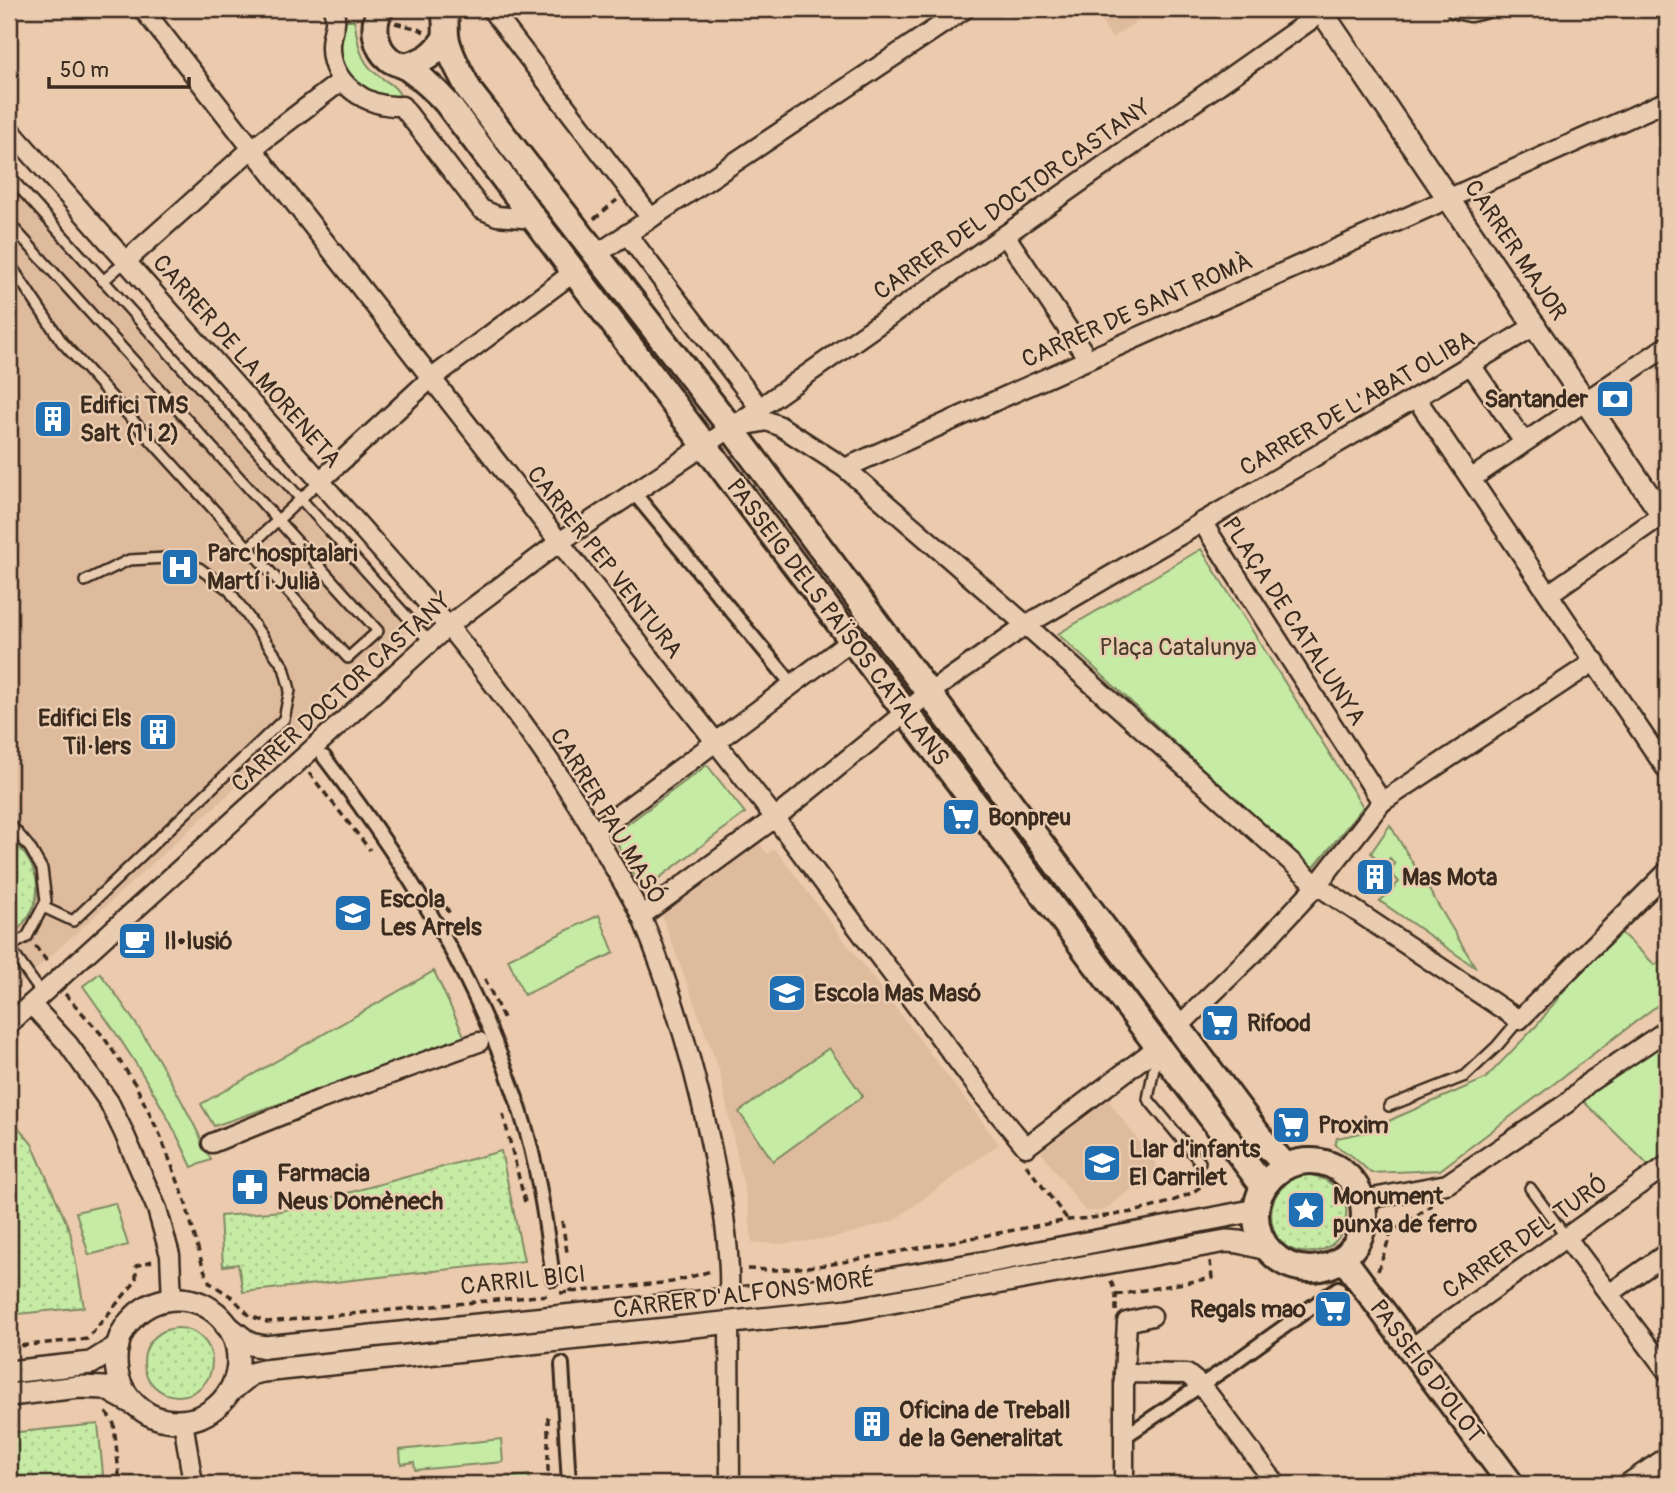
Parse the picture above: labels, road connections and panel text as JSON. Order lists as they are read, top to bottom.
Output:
{
  "streets": {
    "main road": ["PASSEIG DELS PAÏSOS CATALANS", "PASSEIG D'OLOT"],
    "street": [
      "CARRER DEL DOCTOR CASTANY",
      "CARRER MAJOR",
      "CARRER DE SANT ROMÀ",
      "CARRER DE LA MORENETA",
      "CARRER DE L'ABAT OLIBA",
      "CARRER PEP VENTURA",
      "PLAÇA DE CATALUNYA",
      "CARRER DOCTOR CASTANY",
      "CARRER PAU MASÓ",
      "CARRER DEL TURÓ",
      "CARRER D'ALFONS MORÉ"
    ],
    "path": ["CARRIL BICI"]
  },
  "crossings": [
    ["CARRER DEL DOCTOR CASTANY", "CARRER MAJOR"],
    ["CARRER DEL DOCTOR CASTANY", "CARRER DOCTOR CASTANY"],
    ["CARRER MAJOR", "CARRER DE SANT ROMÀ"],
    ["CARRER MAJOR", "CARRER DE L'ABAT OLIBA"],
    ["CARRER DE LA MORENETA", "CARRER DOCTOR CASTANY"],
    ["CARRER DE LA MORENETA", "CARRER PAU MASÓ"],
    ["CARRER DE L'ABAT OLIBA", "PLAÇA DE CATALUNYA"],
    ["CARRER PEP VENTURA", "PASSEIG DELS PAÏSOS CATALANS"],
    ["CARRER PEP VENTURA", "CARRER DOCTOR CASTANY"],
    ["PASSEIG DELS PAÏSOS CATALANS", "CARRER DOCTOR CASTANY"],
    ["PASSEIG DELS PAÏSOS CATALANS", "CARRER D'ALFONS MORÉ"],
    ["PASSEIG DELS PAÏSOS CATALANS", "PASSEIG D'OLOT"],
    ["CARRER DOCTOR CASTANY", "CARRER PAU MASÓ"],
    ["CARRER DOCTOR CASTANY", "CARRIL BICI"],
    ["CARRER PAU MASÓ", "CARRIL BICI"],
    ["CARRER PAU MASÓ", "CARRER D'ALFONS MORÉ"],
    ["CARRER DEL TURÓ", "PASSEIG D'OLOT"],
    ["CARRER D'ALFONS MORÉ", "PASSEIG D'OLOT"]
  ],
  "parks": ["Plaça Catalunya"],
  "places": {
    "bank": ["Santander"],
    "building": [
      "Edifici TMS Salt (1 i 2)",
      "Edifici Els Til·lers",
      "Mas Mota",
      "Oficina de Treball de la Generalitat"
    ],
    "hospital": ["Parc hospitalari Martí i Julià"],
    "supermarket": [
      "Bonpreu",
      "Rifood",
      "Proxim",
      "Regals mao"
    ],
    "school or university": ["Escola Les Arrels", "Escola Mas Masó", "Llar d'infants El Carrilet"],
    "cafe": ["Il•lusió"],
    "pharmacy": ["Farmacia Neus Domènech"],
    "place": ["Monument punxa de ferro"]
  },
  "scale_bar": "50 m"
}
